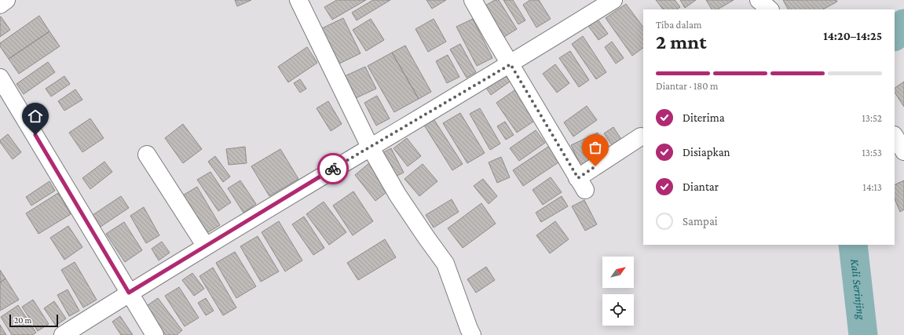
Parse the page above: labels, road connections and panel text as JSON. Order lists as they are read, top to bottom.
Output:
{
  "water": ["Kali Serinjing"],
  "scale_bar": "20 m",
  "north": "top right",
  "page": {
    "heading": ["2 mnt", "Tiba dalam", "14:20–14:25"],
    "bar": "Diantar · 180 m",
    "list": [
      ["Diterima", "13:52"],
      ["Disiapkan", "13:53"],
      ["Diantar", "14:13"],
      "Sampai"
    ],
    "scale": "20 m"
  }
}
